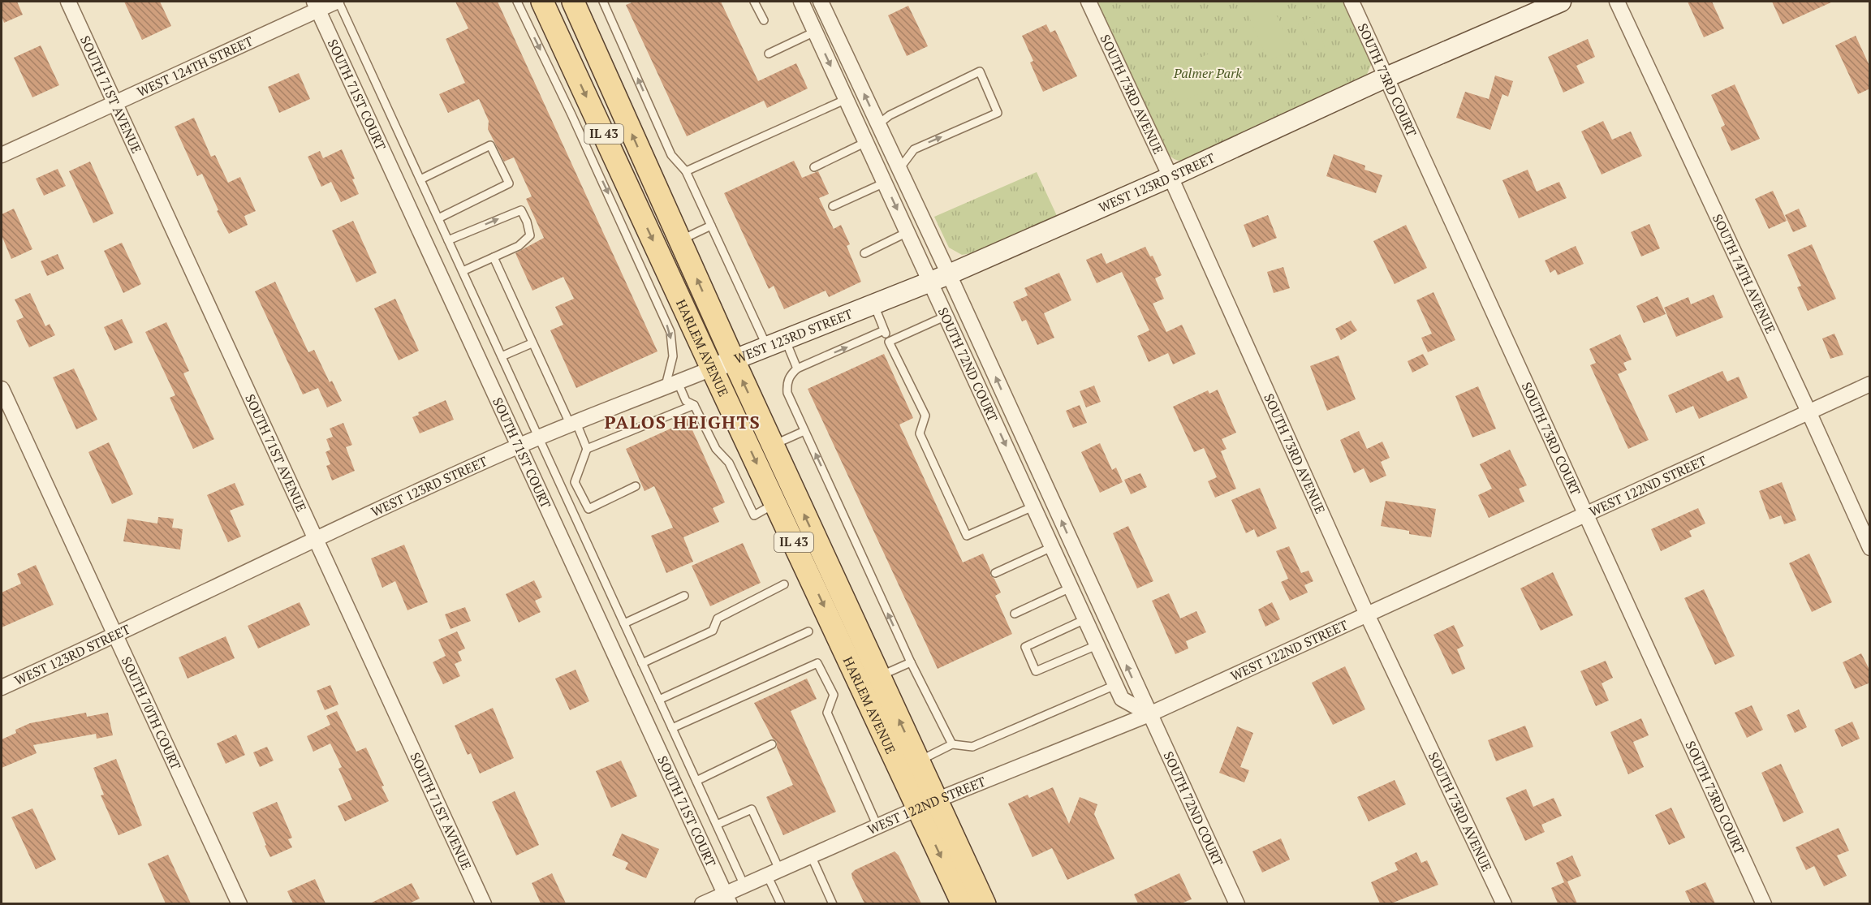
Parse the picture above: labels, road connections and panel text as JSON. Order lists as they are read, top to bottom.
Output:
{
  "streets": {
    "main road": ["IL 43", "HARLEM AVENUE"],
    "street": [
      "WEST 124TH STREET",
      "SOUTH 73RD COURT",
      "SOUTH 71ST AVENUE",
      "SOUTH 71ST COURT",
      "SOUTH 73RD AVENUE",
      "WEST 123RD STREET",
      "SOUTH 74TH AVENUE",
      "SOUTH 72ND COURT",
      "WEST 122ND STREET",
      "SOUTH 70TH COURT"
    ]
  },
  "crossings": [
    ["WEST 124TH STREET", "SOUTH 71ST AVENUE"],
    ["WEST 124TH STREET", "SOUTH 71ST COURT"],
    ["SOUTH 73RD COURT", "WEST 123RD STREET"],
    ["SOUTH 73RD COURT", "WEST 122ND STREET"],
    ["SOUTH 71ST AVENUE", "WEST 123RD STREET"],
    ["SOUTH 71ST COURT", "WEST 123RD STREET"],
    ["SOUTH 71ST COURT", "WEST 122ND STREET"],
    ["SOUTH 73RD AVENUE", "WEST 123RD STREET"],
    ["SOUTH 73RD AVENUE", "WEST 122ND STREET"],
    ["WEST 123RD STREET", "HARLEM AVENUE"],
    ["WEST 123RD STREET", "SOUTH 72ND COURT"],
    ["WEST 123RD STREET", "SOUTH 70TH COURT"],
    ["SOUTH 74TH AVENUE", "WEST 122ND STREET"],
    ["HARLEM AVENUE", "WEST 122ND STREET"],
    ["SOUTH 72ND COURT", "WEST 122ND STREET"]
  ],
  "districts": ["PALOS HEIGHTS"],
  "parks": ["Palmer Park"]
}
